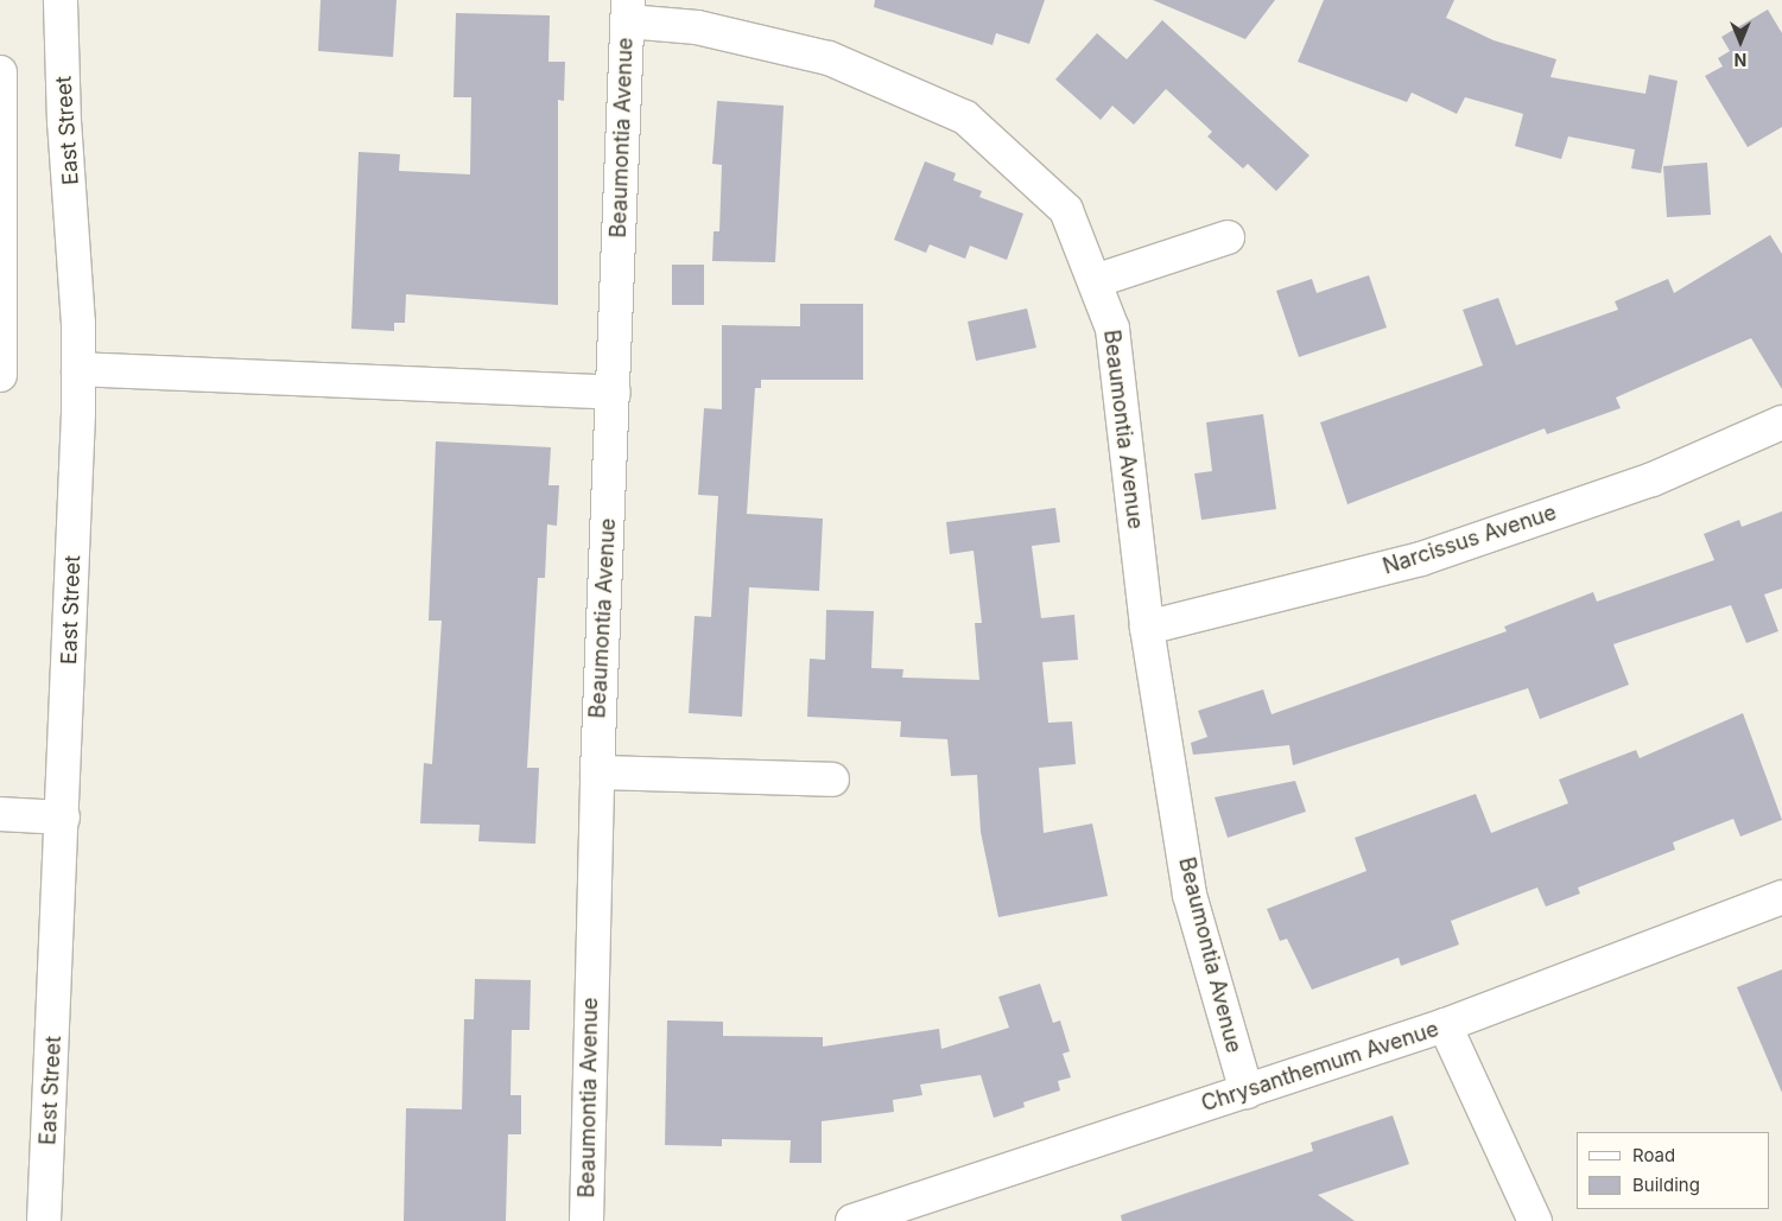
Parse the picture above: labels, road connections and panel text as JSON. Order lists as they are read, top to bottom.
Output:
{
  "streets": {
    "street": [
      "East Street",
      "Beaumontia Avenue",
      "Narcissus Avenue",
      "Chrysanthemum Avenue"
    ]
  },
  "crossings": [
    ["Beaumontia Avenue", "Narcissus Avenue"],
    ["Beaumontia Avenue", "Chrysanthemum Avenue"]
  ],
  "legend": ["Road", "Building"],
  "north": "bottom"
}
